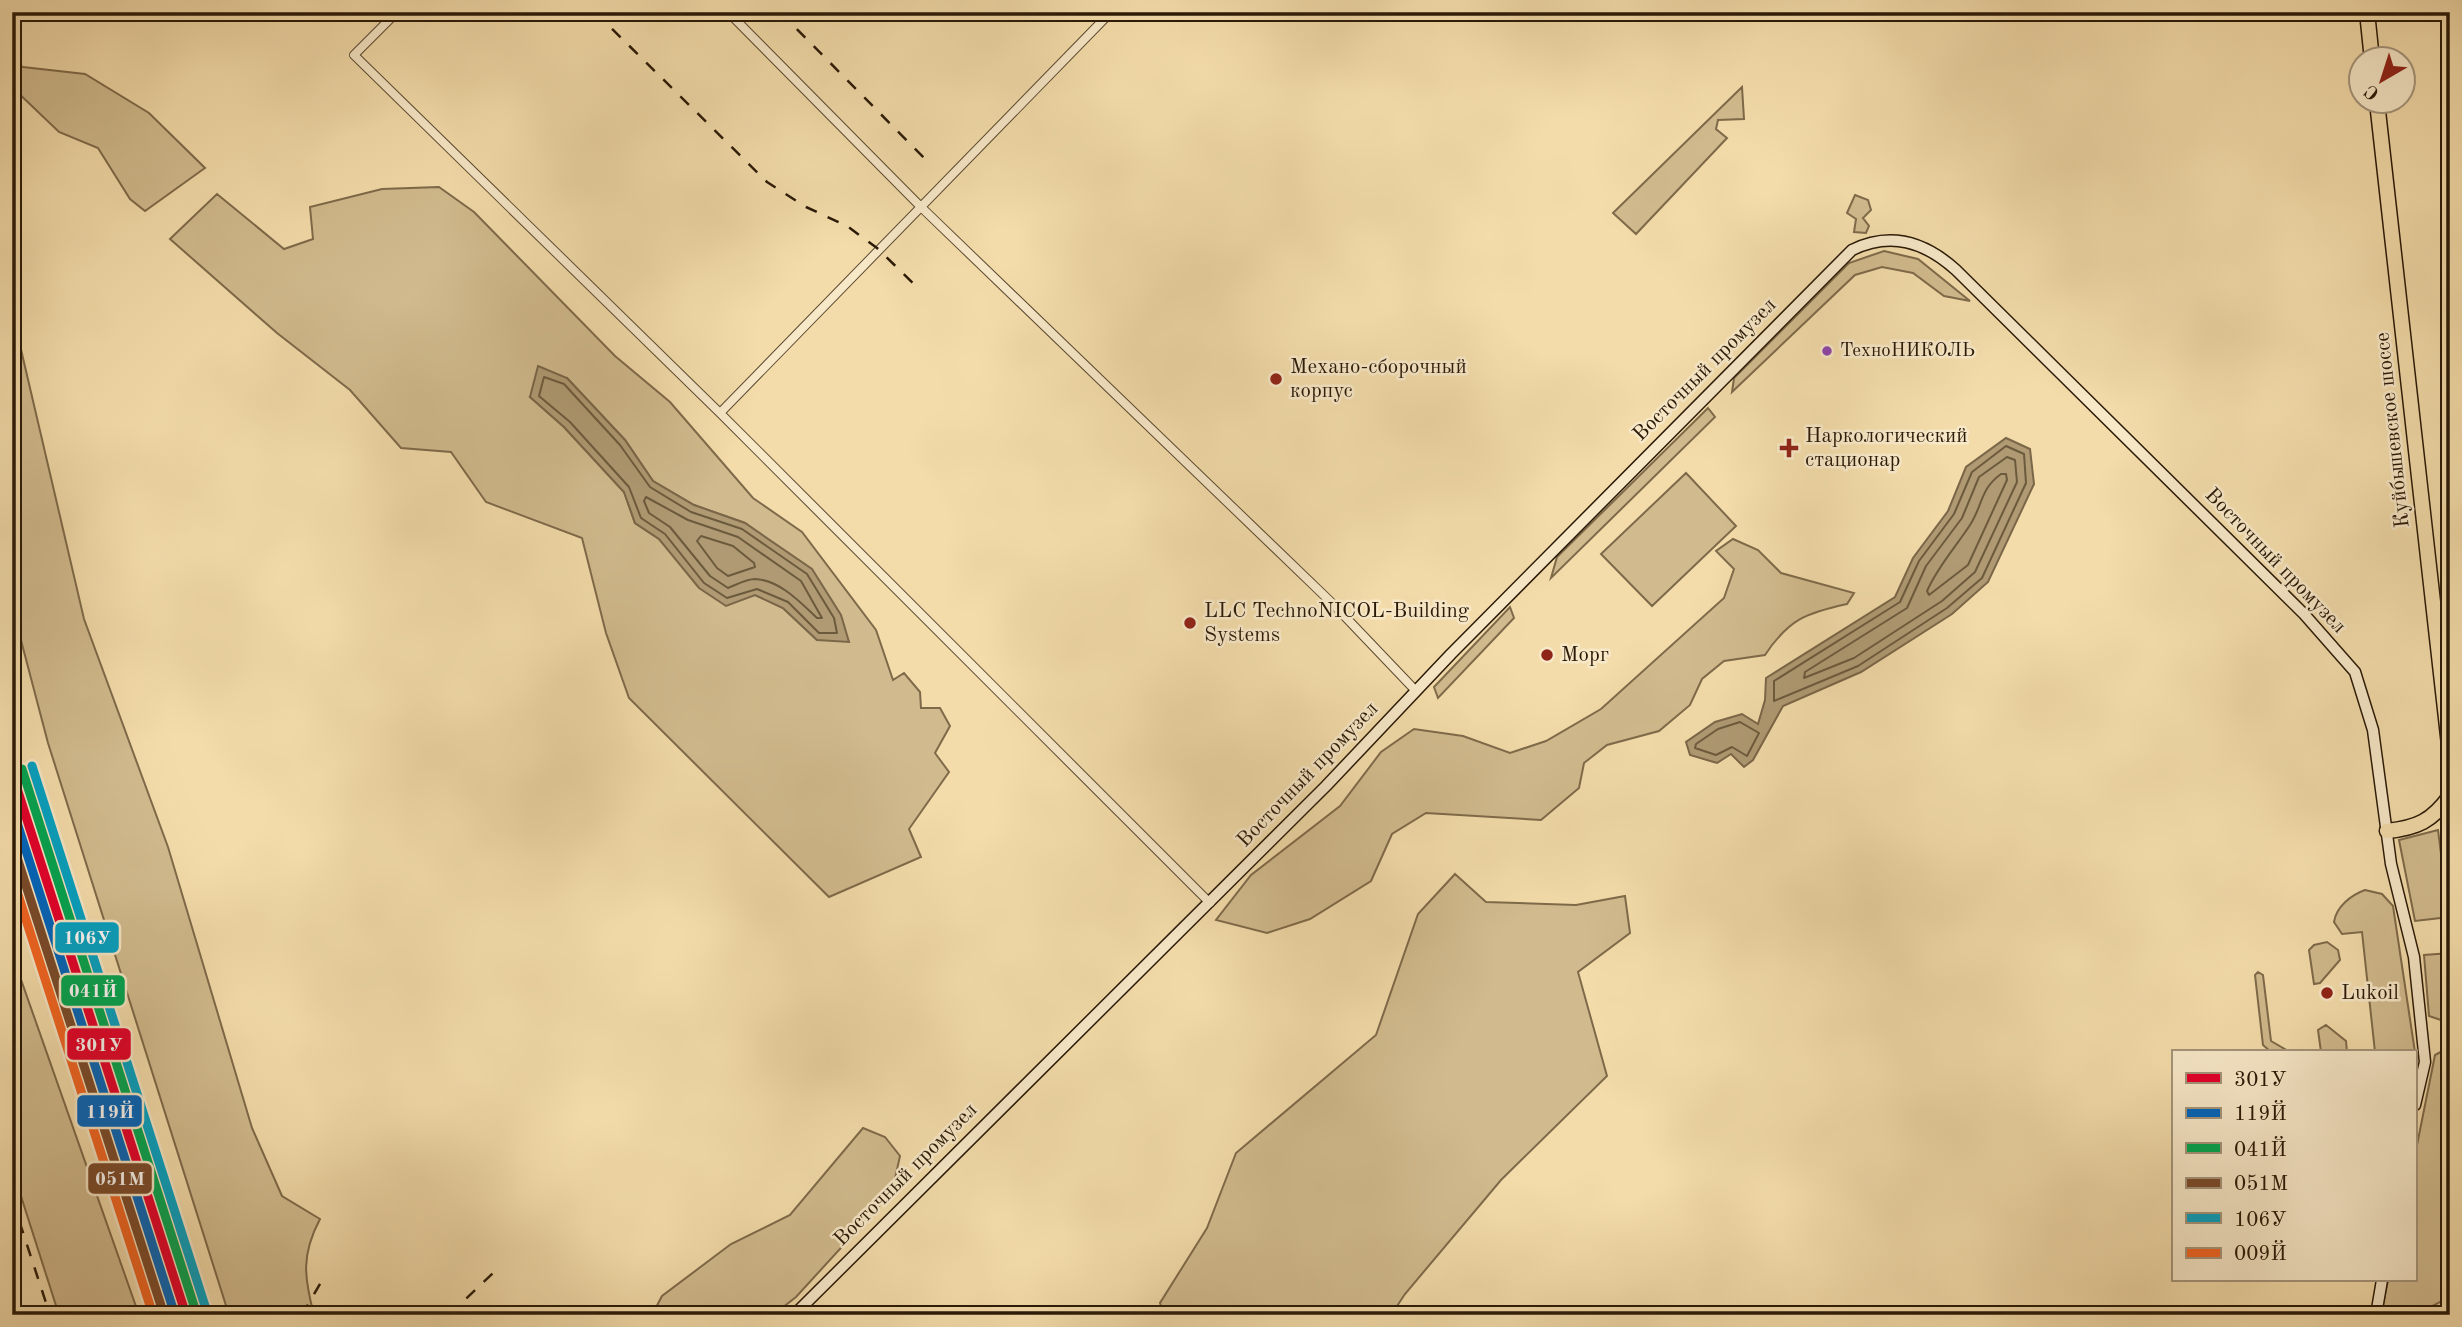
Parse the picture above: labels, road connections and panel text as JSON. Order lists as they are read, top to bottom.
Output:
{
  "streets": {
    "highway": ["Куйбышевское шоссе"],
    "street": ["Восточный промузел"]
  },
  "places": {
    "other": [
      "ТехноНИКОЛЬ",
      "Механо-сборочный корпус",
      "LLC TechnoNICOL-Building Systems",
      "Морг",
      "Lukoil"
    ],
    "health": ["Наркологический стационар"]
  },
  "lines": [
    "transit line 106У",
    "transit line 041Й",
    "transit line 301У",
    "transit line 119Й",
    "transit line 051М",
    "transit line 009Й"
  ],
  "legend": [
    "301У",
    "119Й",
    "041Й",
    "051М",
    "106У",
    "009Й"
  ],
  "north": "bottom left"
}
